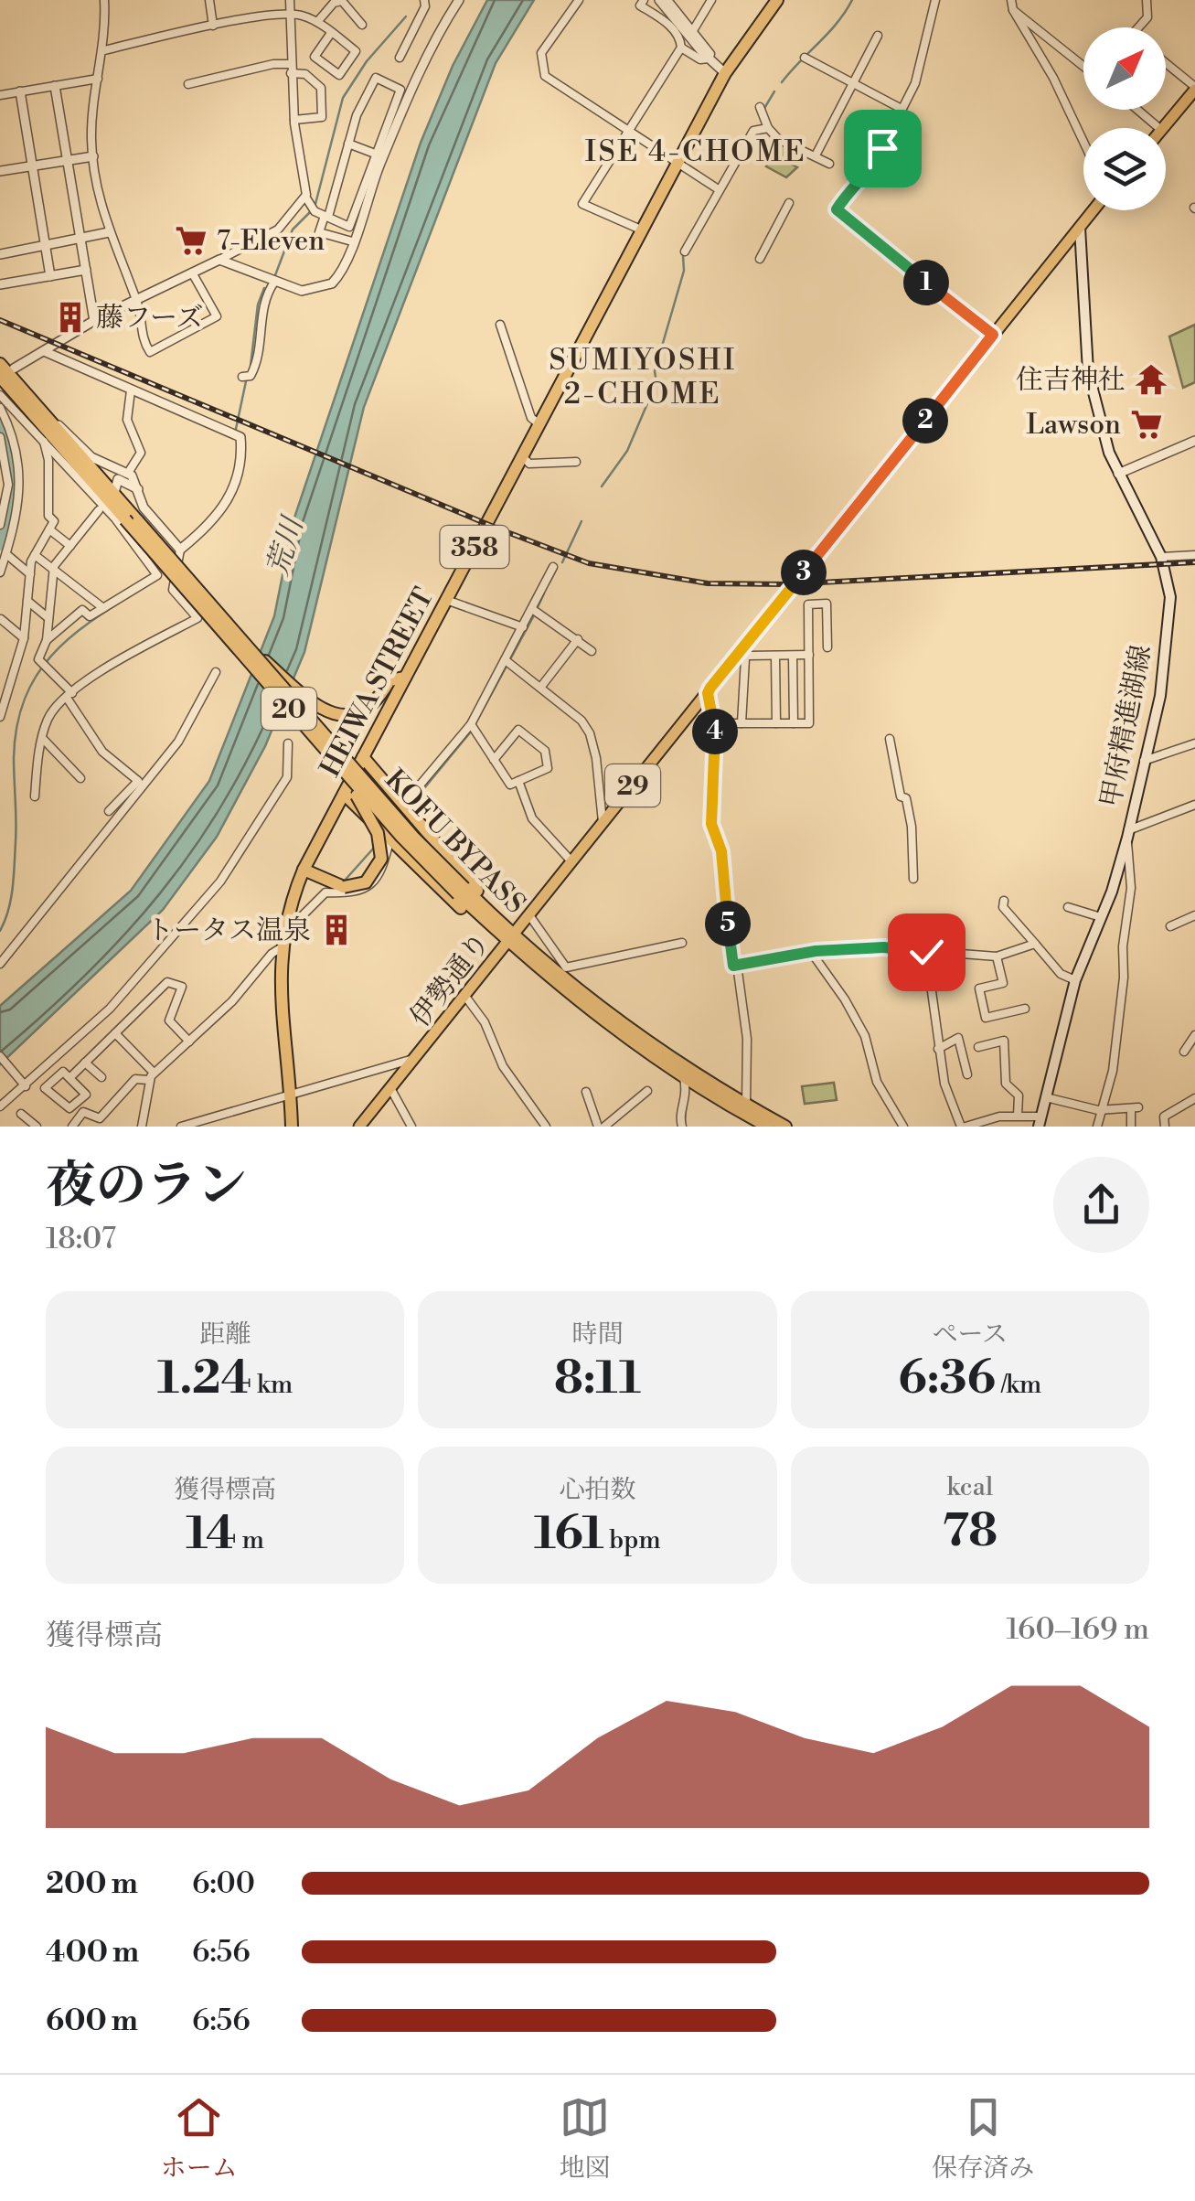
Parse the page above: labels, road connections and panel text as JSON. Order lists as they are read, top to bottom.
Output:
{
  "streets": {
    "highway": [
      "358",
      "HEIWA STREET",
      "20",
      "KOFU BYPASS"
    ],
    "main road": ["甲府精進湖線", "29", "伊勢通り"]
  },
  "crossings": [
    ["甲府精進湖線", "29"],
    ["29", "伊勢通り"],
    ["KOFU BYPASS", "伊勢通り"]
  ],
  "districts": ["ISE 4-CHOME", "SUMIYOSHI 2-CHOME"],
  "water": ["荒川"],
  "places": {
    "supermarket": ["7-Eleven", "Lawson"],
    "building": ["藤フーズ", "トータス温泉"],
    "temple": ["住吉神社"]
  },
  "north": "top right",
  "page": {
    "pins": [
      "1",
      "2",
      "3",
      "4",
      "5"
    ],
    "heading": ["夜のラン", "18:07"],
    "stats": [
      ["距離", "1.24 km"],
      ["時間", "8:11"],
      ["ペース", "6:36 /km"],
      ["獲得標高", "14 m"],
      ["心拍数", "161 bpm"],
      ["kcal", "78"]
    ],
    "chart": ["獲得標高", "160–169 m"],
    "list": [
      {
        "name": "200 m",
        "note": "6:00"
      },
      {
        "name": "400 m",
        "note": "6:56"
      },
      {
        "name": "600 m",
        "note": "6:56"
      }
    ],
    "tabs": ["ホーム", "地図", "保存済み"]
  }
}
